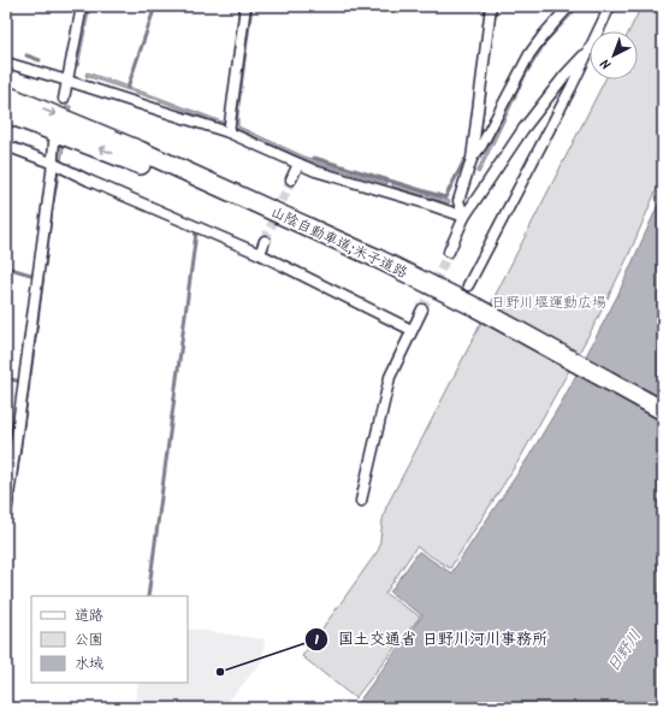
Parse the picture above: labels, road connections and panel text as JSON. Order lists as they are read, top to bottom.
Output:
{
  "streets": {
    "highway": ["山陰自動車道;米子道路"]
  },
  "water": ["日野川"],
  "parks": ["日野川堰運動広場"],
  "places": ["国土交通省 日野川河川事務所"],
  "legend": ["道路", "公園", "水域"],
  "north": "bottom left"
}
